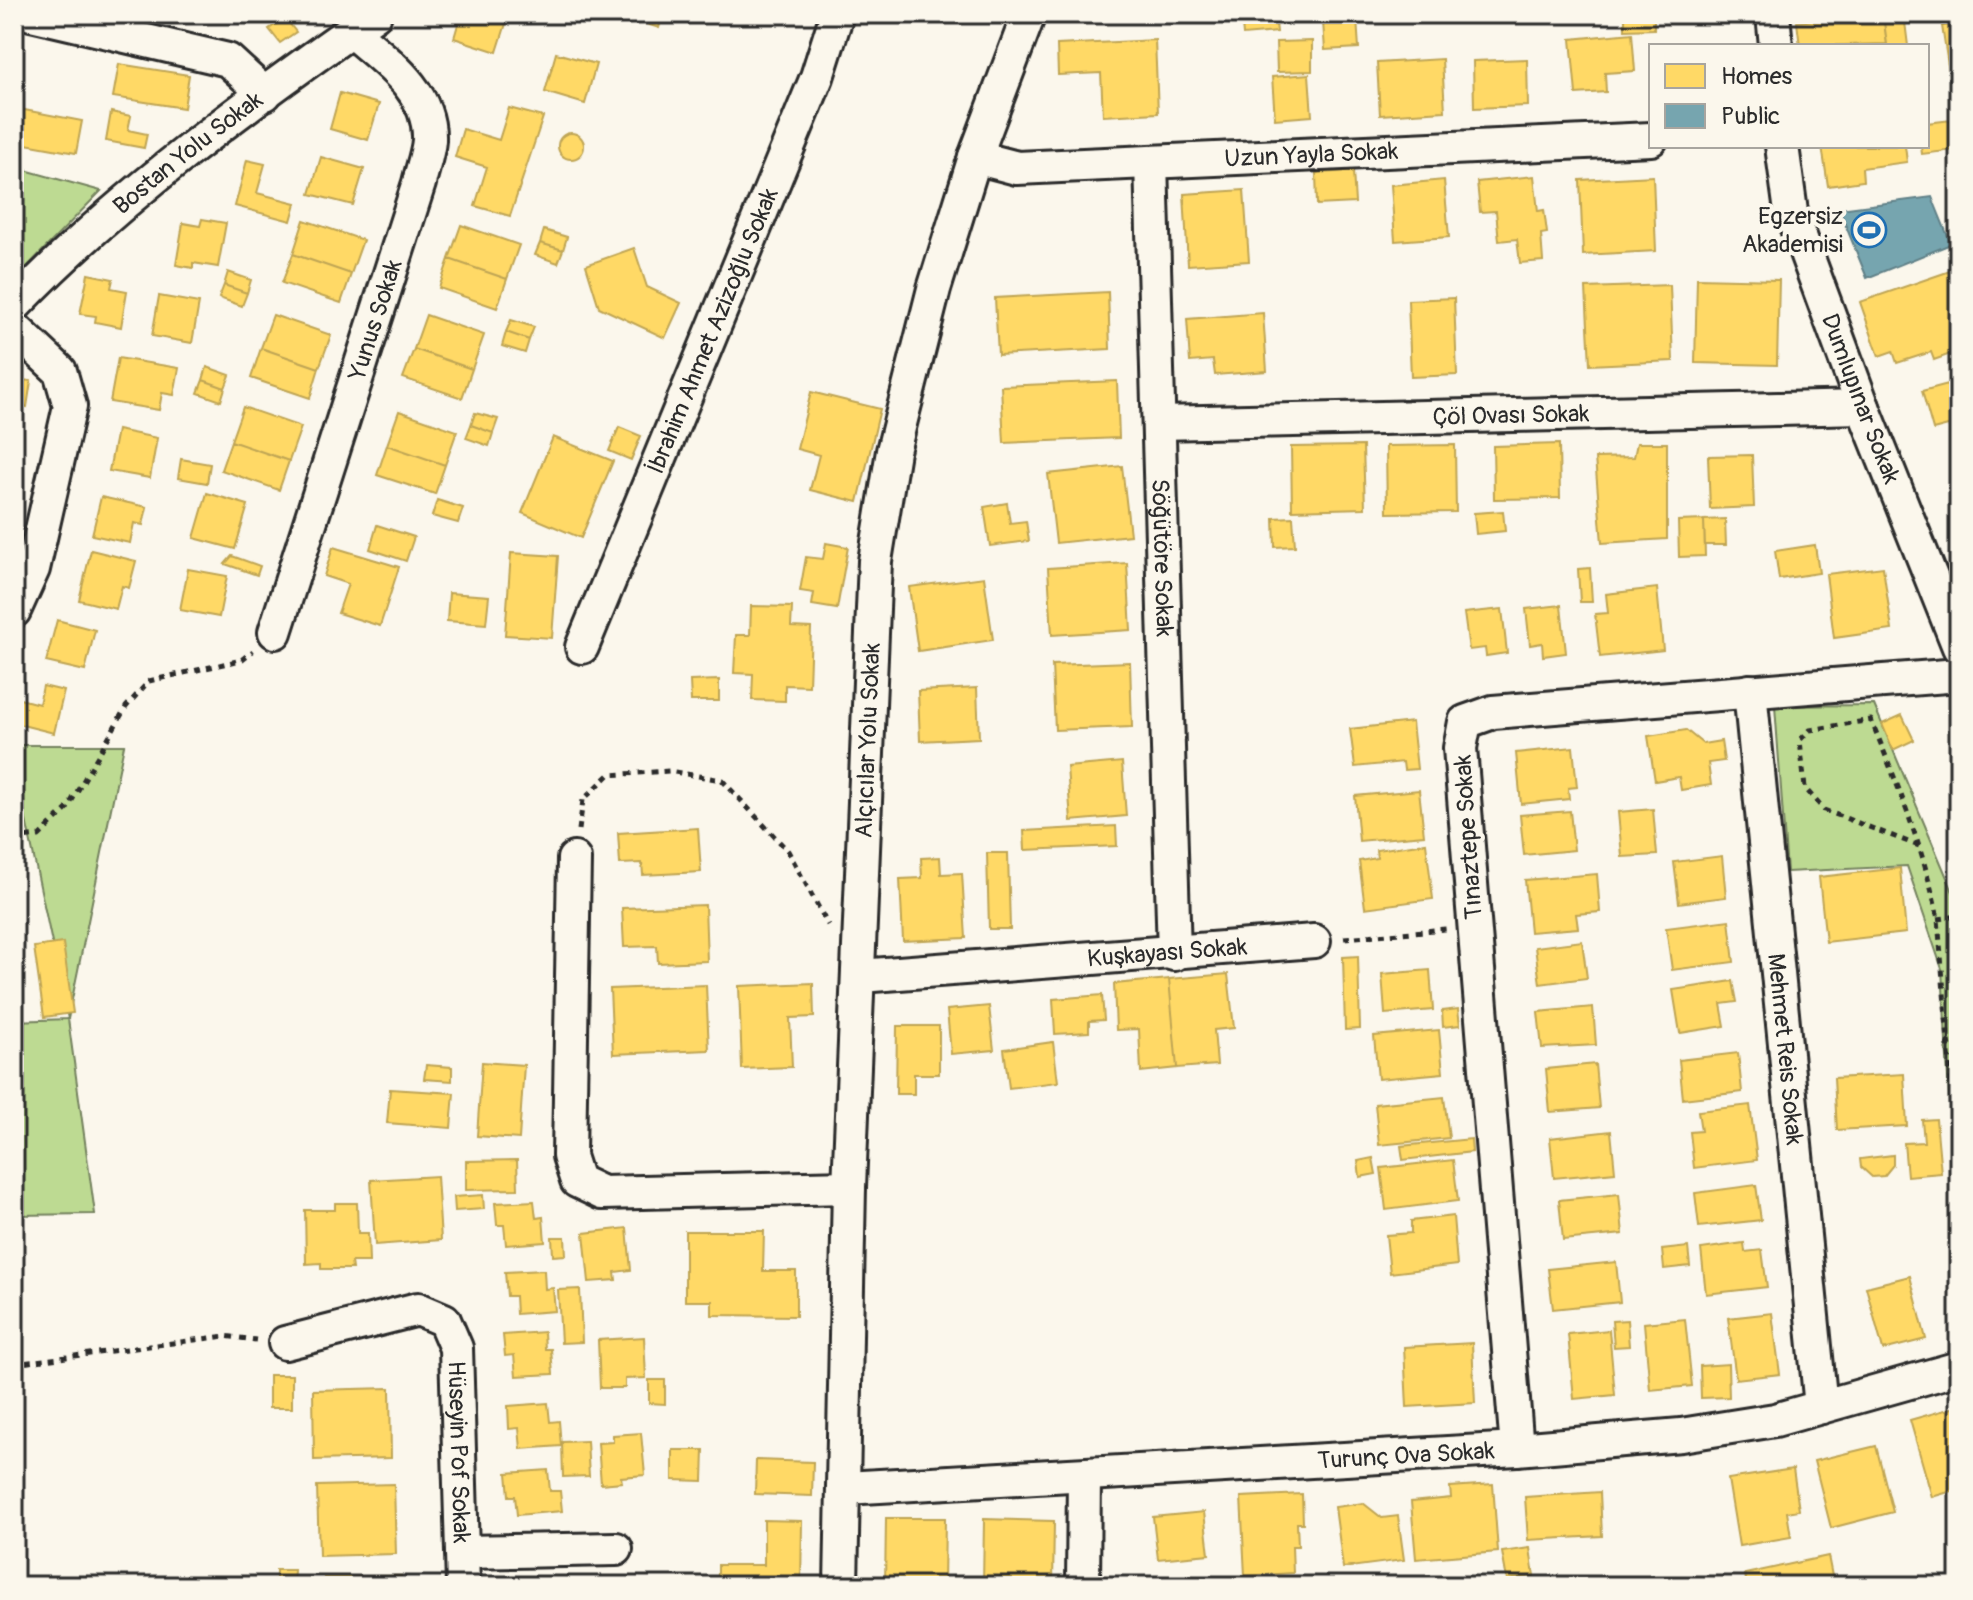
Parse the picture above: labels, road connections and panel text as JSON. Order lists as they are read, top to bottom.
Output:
{
  "streets": {
    "street": [
      "Bostan Yolu Sokak",
      "Uzun Yayla Sokak",
      "Yunus Sokak",
      "İbrahim Ahmet Azizoğlu Sokak",
      "Dumlupınar Sokak",
      "Çöl Ovası Sokak",
      "Söğütöre Sokak",
      "Alçıcılar Yolu Sokak",
      "Tınaztepe Sokak",
      "Kuşkayası Sokak",
      "Mehmet Reis Sokak",
      "Hüseyin Pof Sokak",
      "Turunç Ova Sokak"
    ]
  },
  "crossings": [
    ["Bostan Yolu Sokak", "Yunus Sokak"],
    ["Uzun Yayla Sokak", "Söğütöre Sokak"],
    ["Uzun Yayla Sokak", "Alçıcılar Yolu Sokak"],
    ["Dumlupınar Sokak", "Çöl Ovası Sokak"],
    ["Çöl Ovası Sokak", "Söğütöre Sokak"],
    ["Söğütöre Sokak", "Kuşkayası Sokak"],
    ["Alçıcılar Yolu Sokak", "Kuşkayası Sokak"],
    ["Alçıcılar Yolu Sokak", "Turunç Ova Sokak"],
    ["Tınaztepe Sokak", "Mehmet Reis Sokak"],
    ["Tınaztepe Sokak", "Turunç Ova Sokak"],
    ["Mehmet Reis Sokak", "Turunç Ova Sokak"]
  ],
  "places": {
    "sports": ["Egzersiz Akademisi"]
  },
  "legend": ["Homes", "Public"]
}
